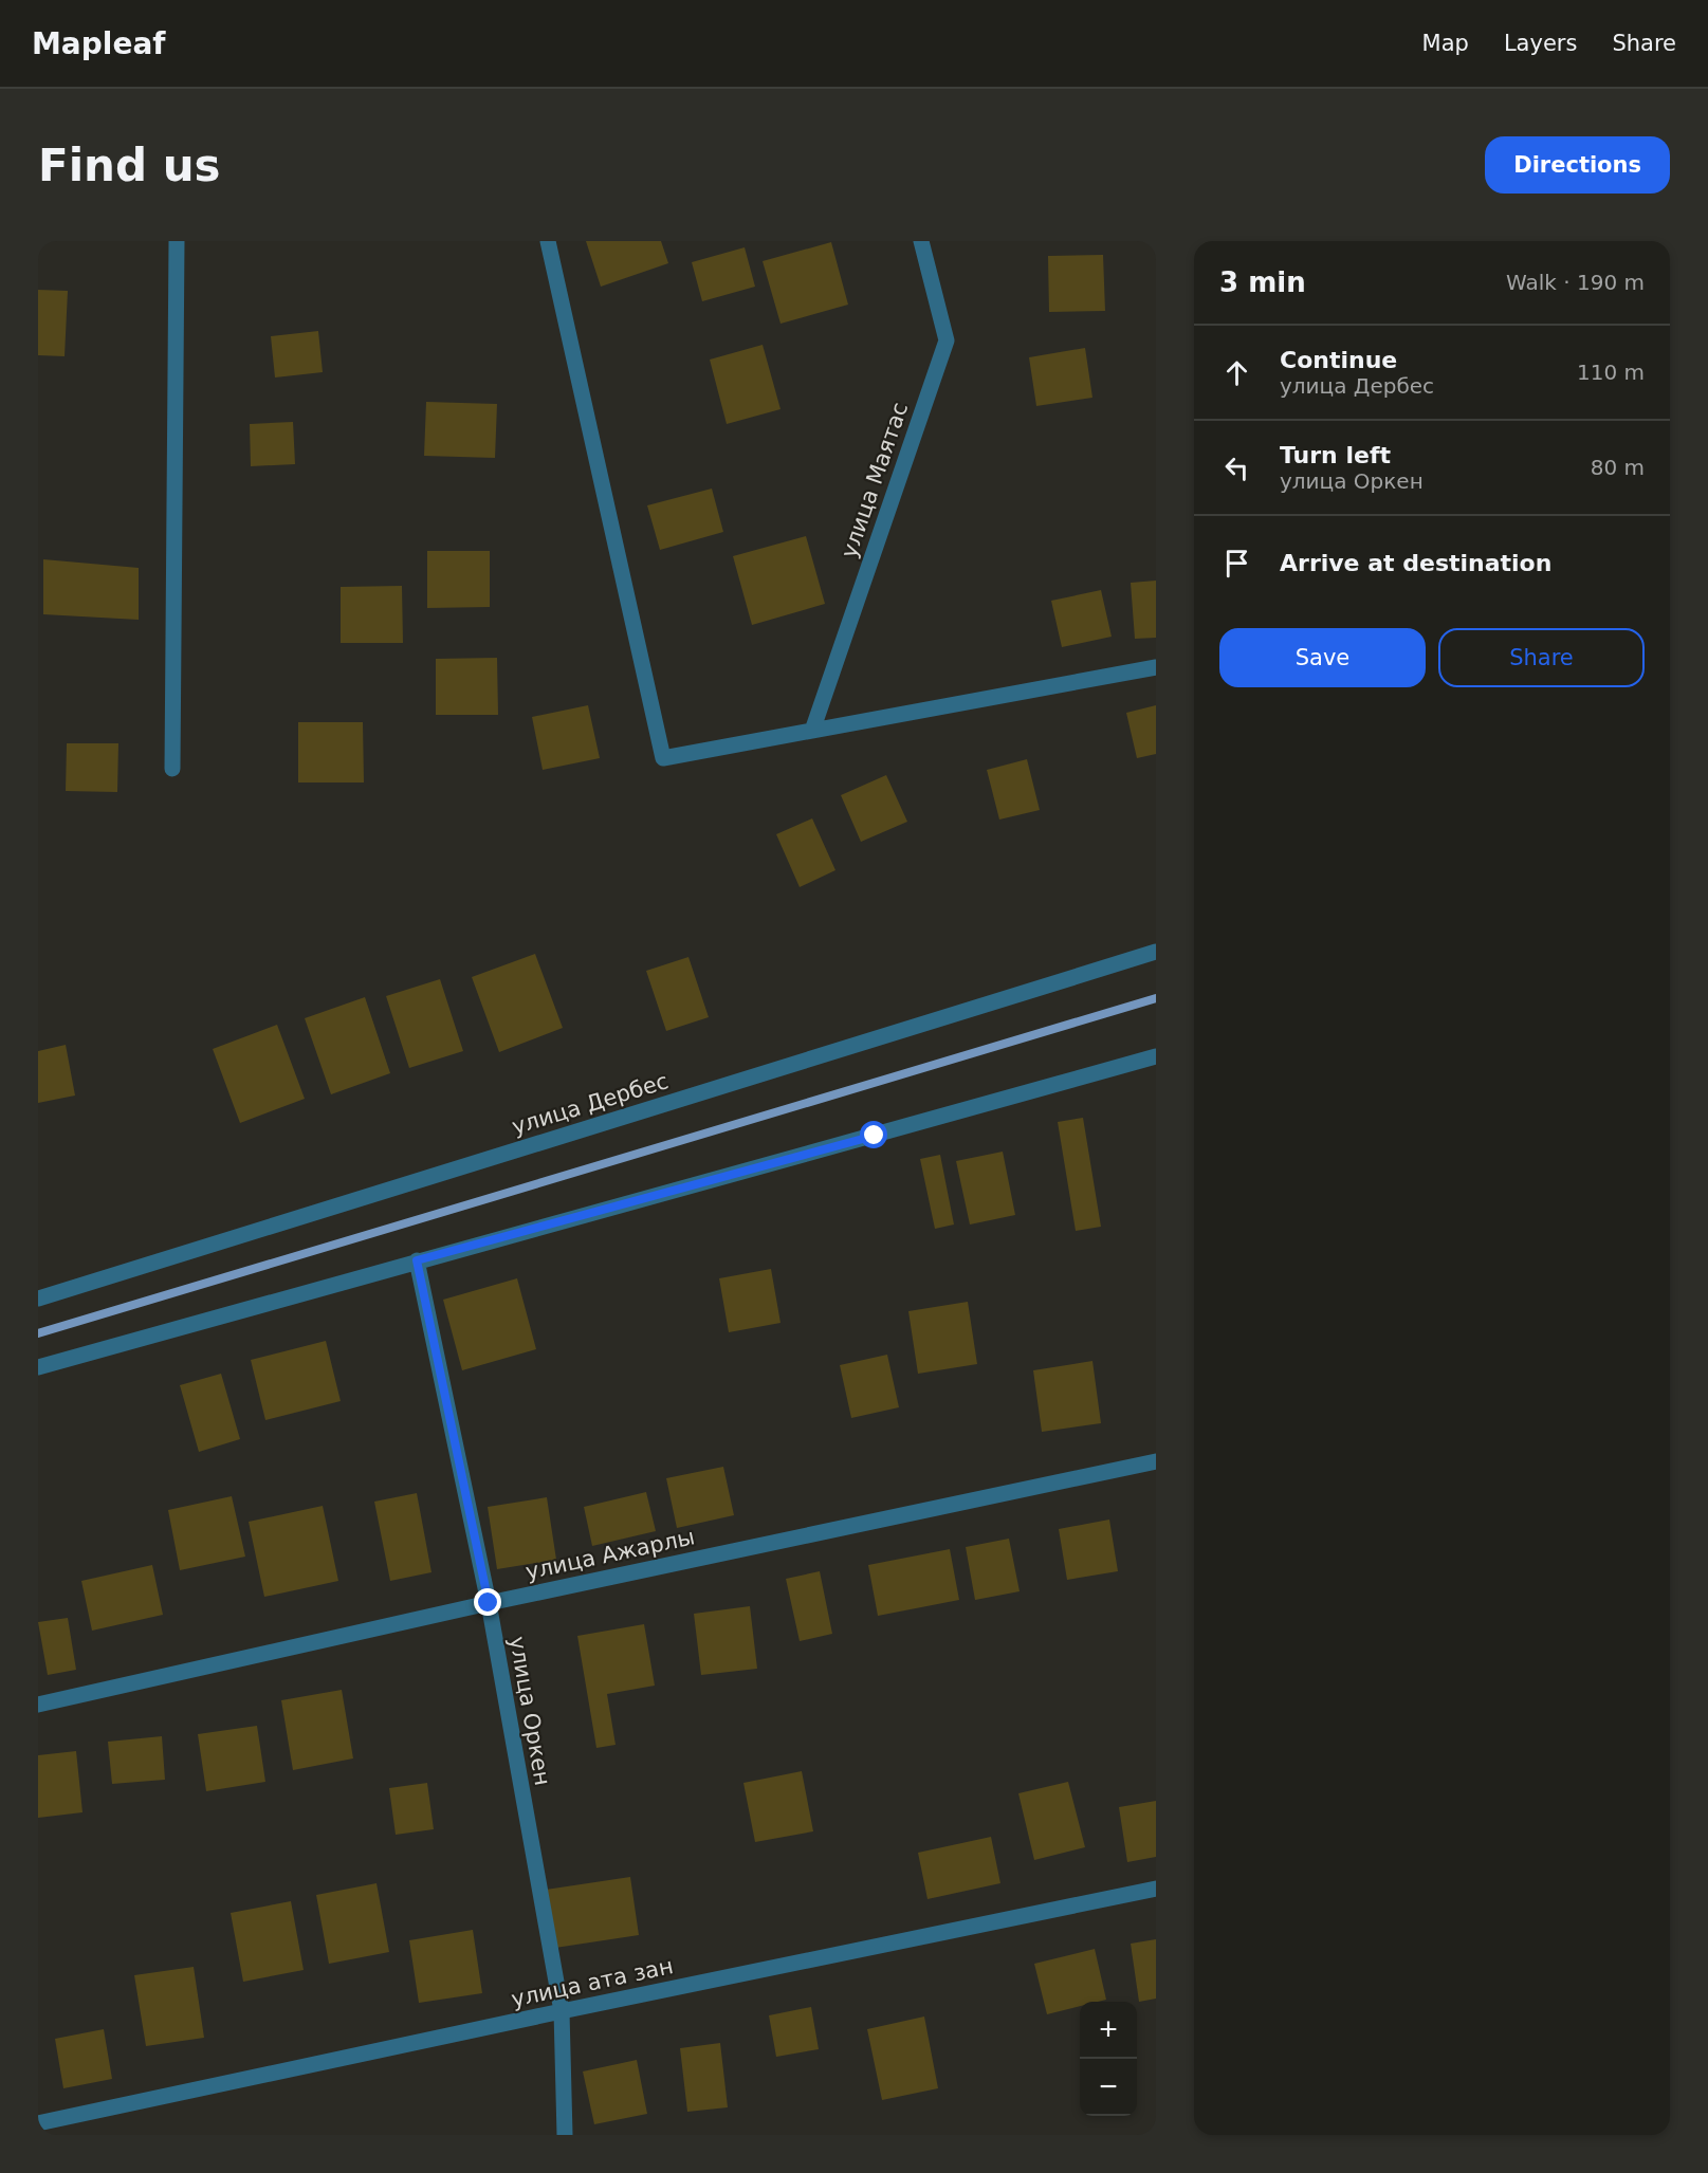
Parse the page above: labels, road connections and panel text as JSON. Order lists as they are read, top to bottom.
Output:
{
  "streets": {
    "street": [
      "улица Маятас",
      "улица Дербес",
      "улица Ажарлы",
      "улица Оркен",
      "улица ата зан"
    ]
  },
  "crossings": [
    ["улица Ажарлы", "улица Оркен"],
    ["улица Оркен", "улица ата зан"]
  ],
  "page": {
    "header": "Mapleaf",
    "nav": ["Map", "Layers", "Share"],
    "buttons": [
      "Directions",
      ["Save", "Share"]
    ],
    "title": "Find us",
    "heading": ["3 min", "Walk · 190 m"],
    "list": [
      ["Continue", "улица Дербес", "110 m"],
      ["Turn left", "улица Оркен", "80 m"],
      "Arrive at destination"
    ],
    "map_buttons": ["+", "−"]
  }
}
